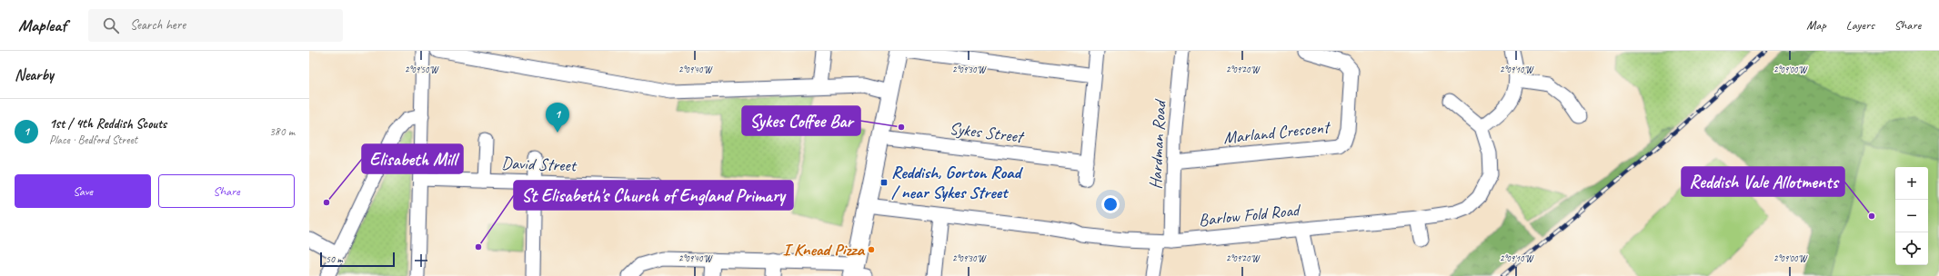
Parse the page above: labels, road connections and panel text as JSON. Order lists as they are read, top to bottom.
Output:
{
  "streets": {
    "street": [
      "Sykes Street",
      "Marland Crescent",
      "Hardman Road",
      "David Street",
      "Barlow Fold Road"
    ]
  },
  "crossings": [
    ["Marland Crescent", "Hardman Road"],
    ["Hardman Road", "Barlow Fold Road"]
  ],
  "places": {
    "other": [
      "Sykes Coffee Bar",
      "Elisabeth Mill",
      "Reddish Vale Allotments",
      "St Elisabeth's Church of England Primary",
      "I Knead Pizza"
    ],
    "transit": ["Reddish, Gorton Road / near Sykes Street"]
  },
  "scale_bar": "50 m",
  "page": {
    "header": "Mapleaf",
    "search": "Search here",
    "nav": ["Map", "Layers", "Share"],
    "heading": "Nearby",
    "list": [
      {
        "mark": "1",
        "name": "1st / 4th Reddish Scouts",
        "note": "Place · Bedford Street",
        "value": "380 m"
      }
    ],
    "pins": "1",
    "buttons": ["Save", "Share"],
    "map_buttons": ["+", "−"],
    "scale": "50 m"
  },
  "coordinates": [
    "2°09'50\"W",
    "2°09'40\"W",
    "2°09'30\"W",
    "2°09'20\"W",
    "2°09'10\"W",
    "2°09'00\"W"
  ]
}
